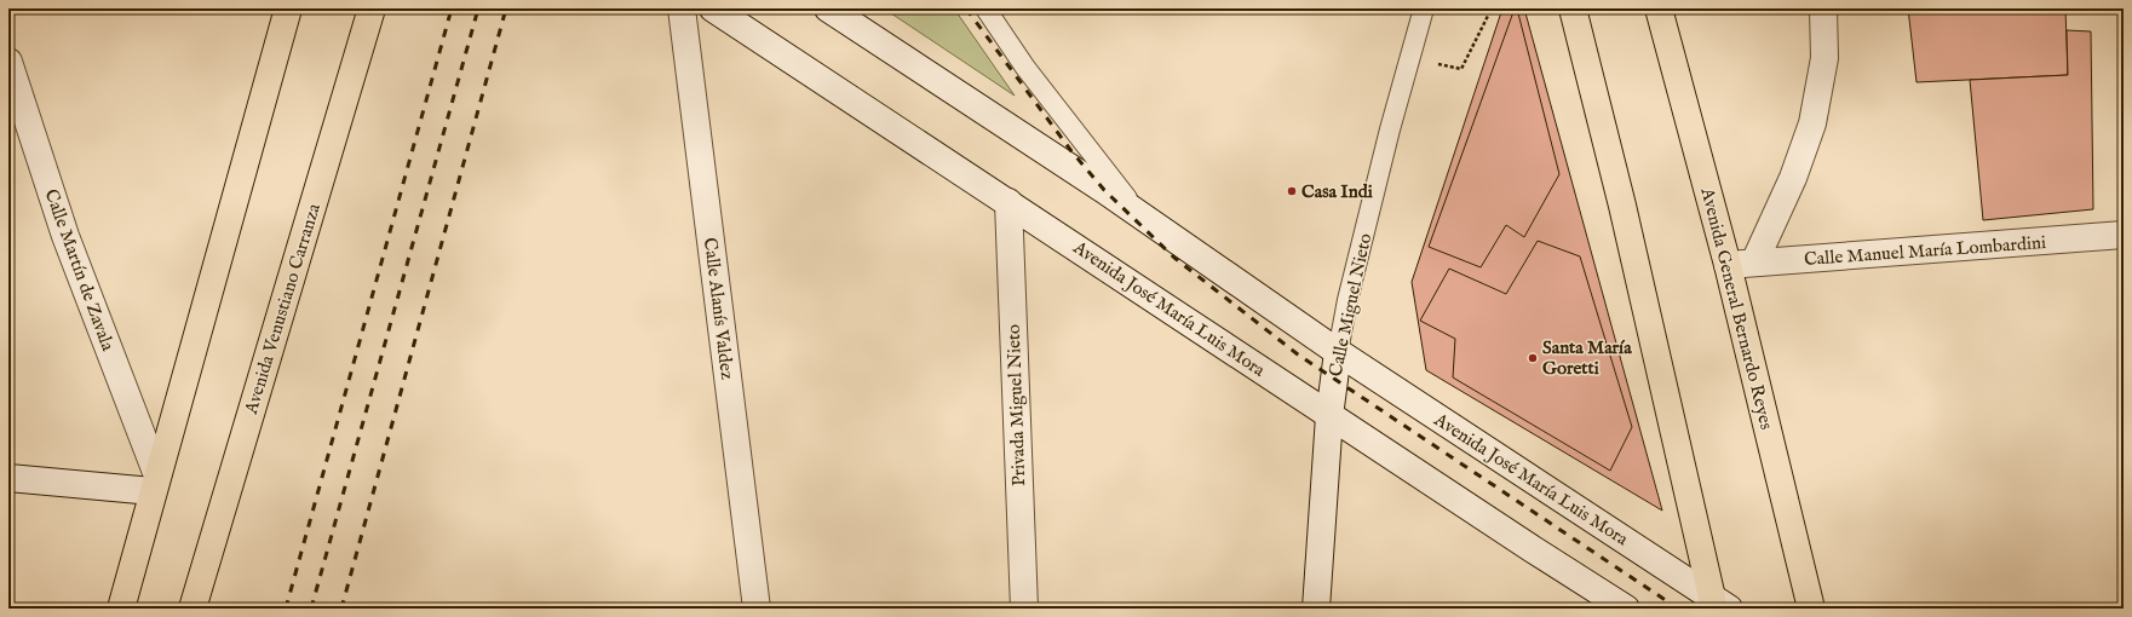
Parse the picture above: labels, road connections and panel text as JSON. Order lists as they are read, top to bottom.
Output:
{
  "streets": {
    "main road": ["Avenida Venustiano Carranza", "Avenida General Bernardo Reyes"],
    "street": [
      "Calle Manuel María Lombardini",
      "Calle Martín de Zavala",
      "Calle Miguel Nieto",
      "Calle Alanís Valdez",
      "Avenida José María Luis Mora",
      "Privada Miguel Nieto"
    ]
  },
  "crossings": [
    ["Calle Manuel María Lombardini", "Avenida General Bernardo Reyes"],
    ["Calle Miguel Nieto", "Avenida José María Luis Mora"],
    ["Avenida José María Luis Mora", "Privada Miguel Nieto"]
  ],
  "places": ["Casa Indi", "Santa María Goretti"]
}
